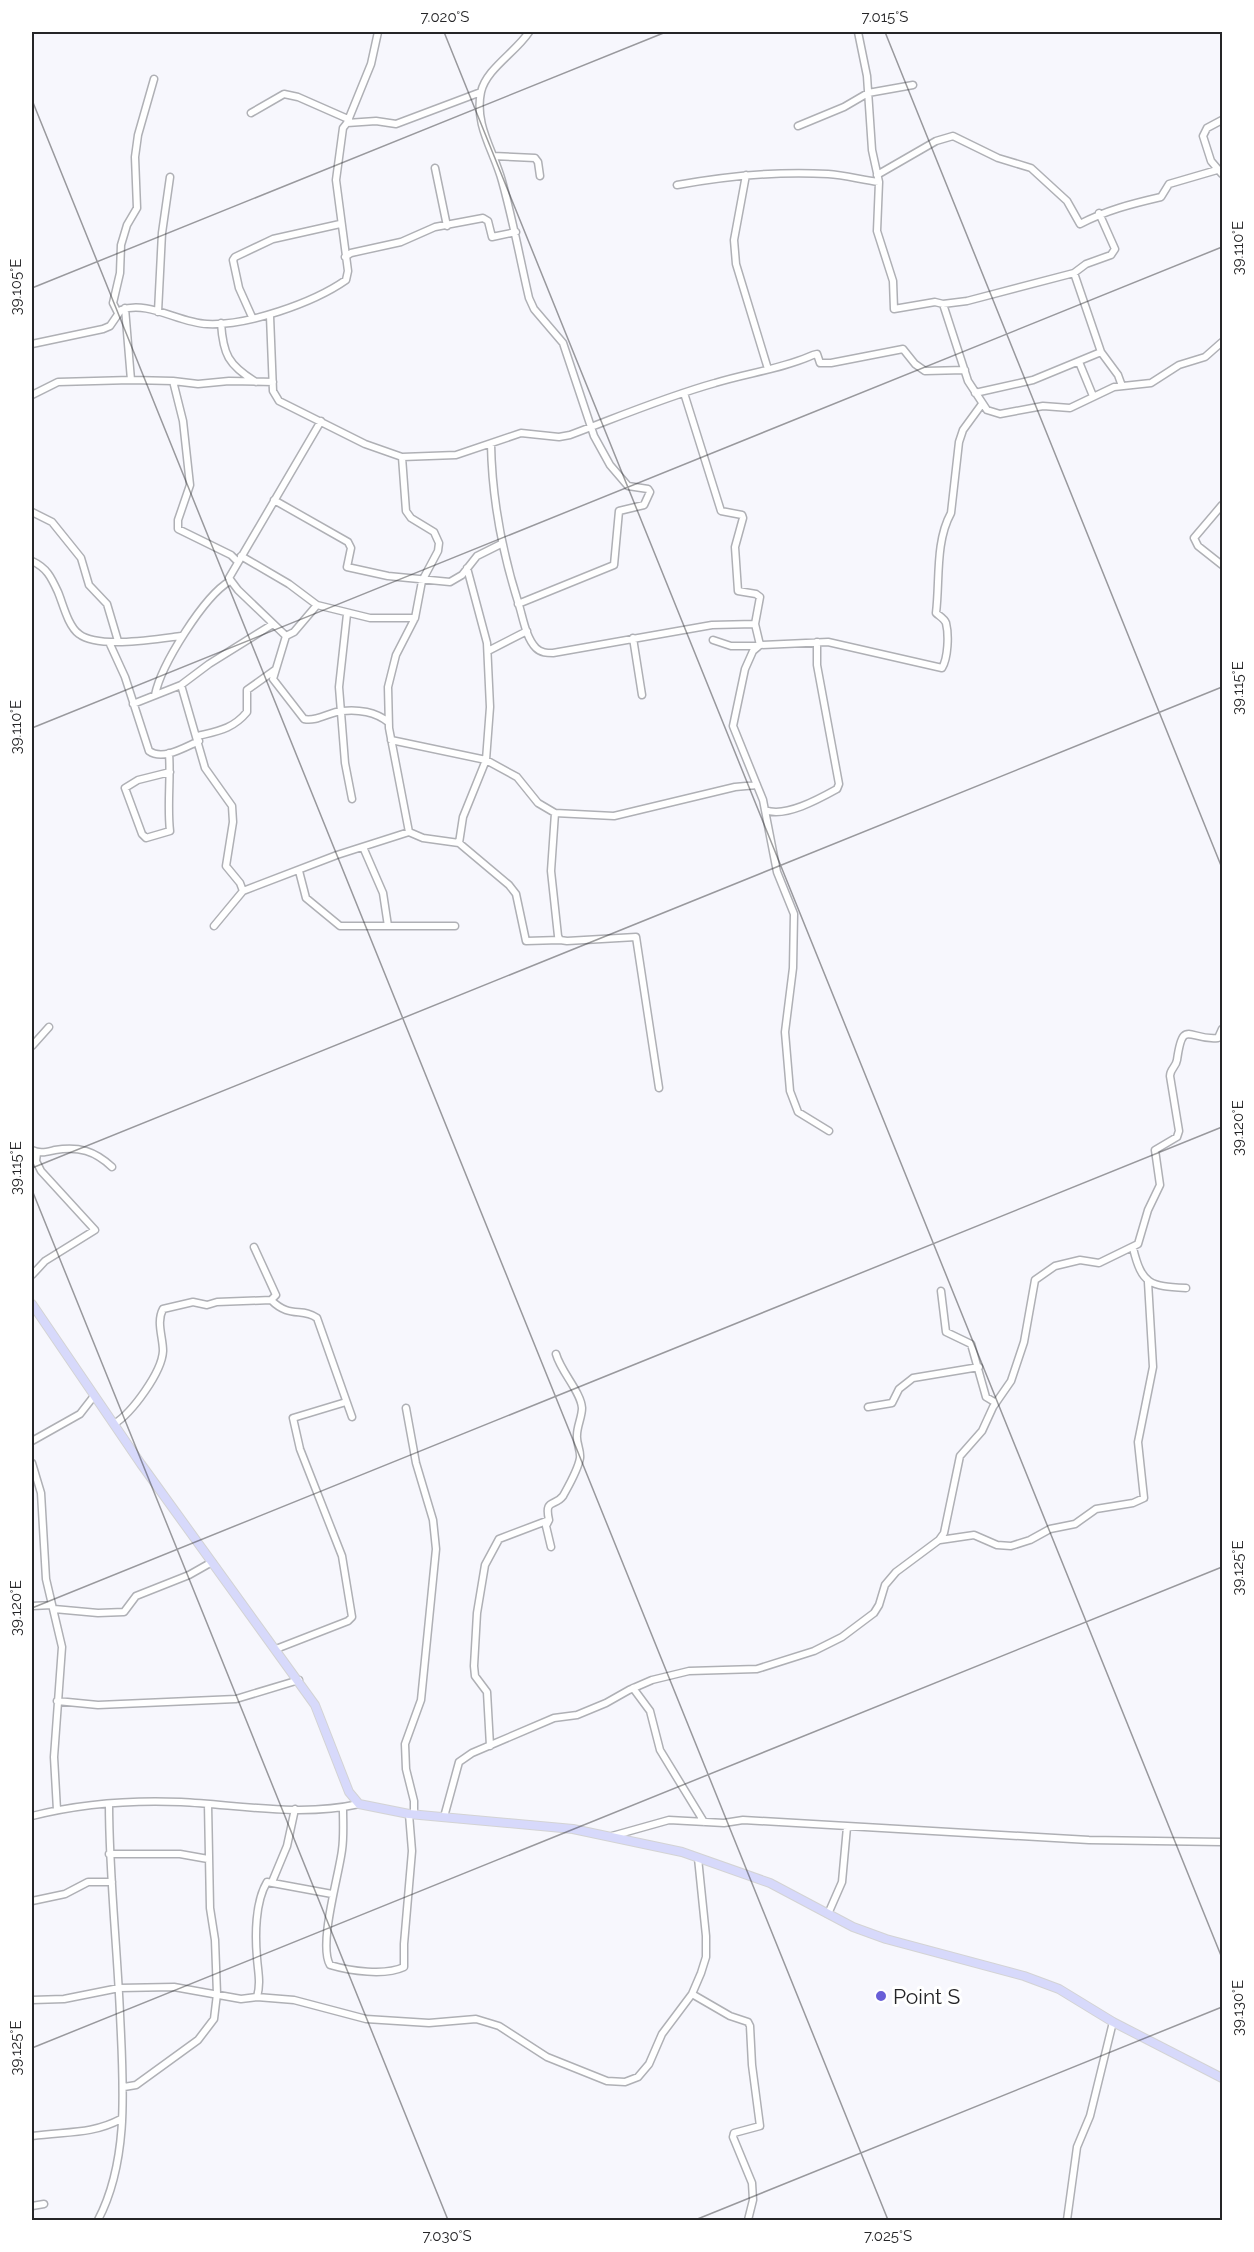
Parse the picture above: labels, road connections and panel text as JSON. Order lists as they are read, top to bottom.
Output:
{
  "places": ["Point S"],
  "coordinates": [
    "7.020°S",
    "7.015°S",
    "39.110°E",
    "39.105°E",
    "39.115°E",
    "39.120°E",
    "39.125°E",
    "39.130°E",
    "7.030°S",
    "7.025°S"
  ]
}
